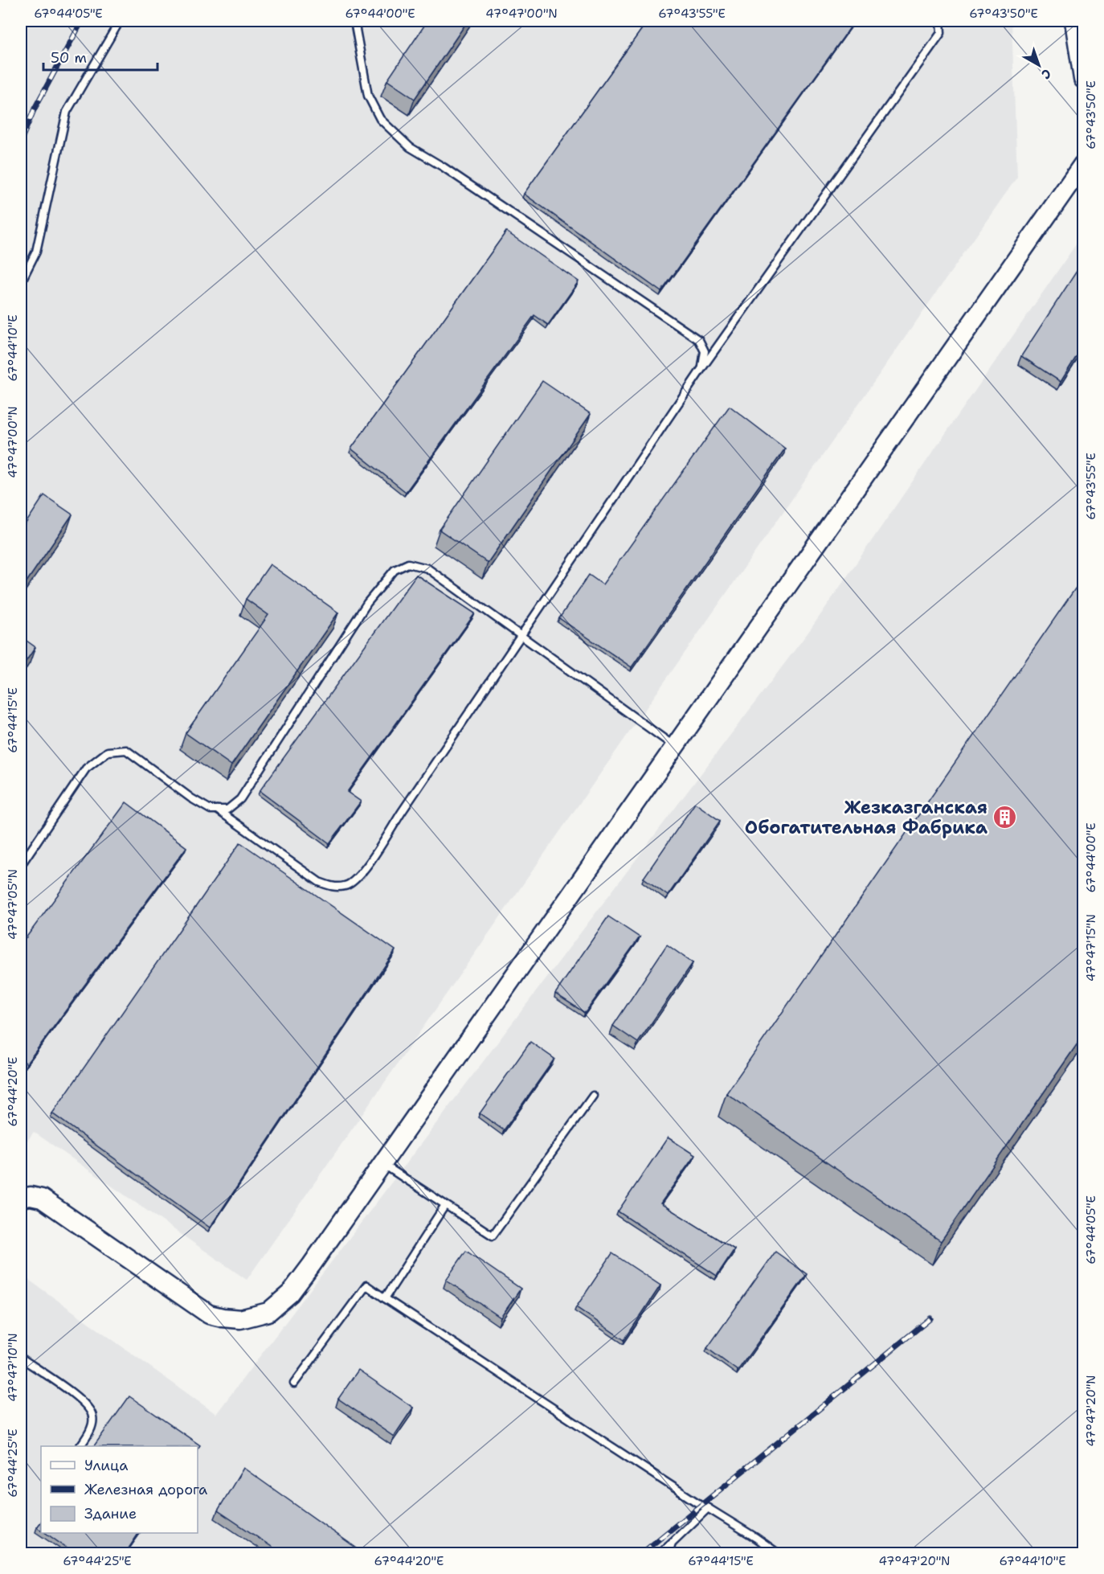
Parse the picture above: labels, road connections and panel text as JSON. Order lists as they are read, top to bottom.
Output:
{
  "places": {
    "building": ["Жезказганская Обогатительная Фабрика"]
  },
  "legend": ["Улица", "Железная дорога", "Здание"],
  "scale_bar": "50 m",
  "north": "bottom right",
  "coordinates": [
    "67°44'05\"E",
    "67°44'00\"E",
    "47°47'00\"N",
    "67°43'55\"E",
    "67°43'50\"E",
    "67°44'10\"E",
    "67°44'15\"E",
    "47°47'05\"N",
    "47°47'15\"N",
    "67°44'20\"E",
    "47°47'10\"N",
    "47°47'20\"N",
    "67°44'25\"E"
  ]
}
